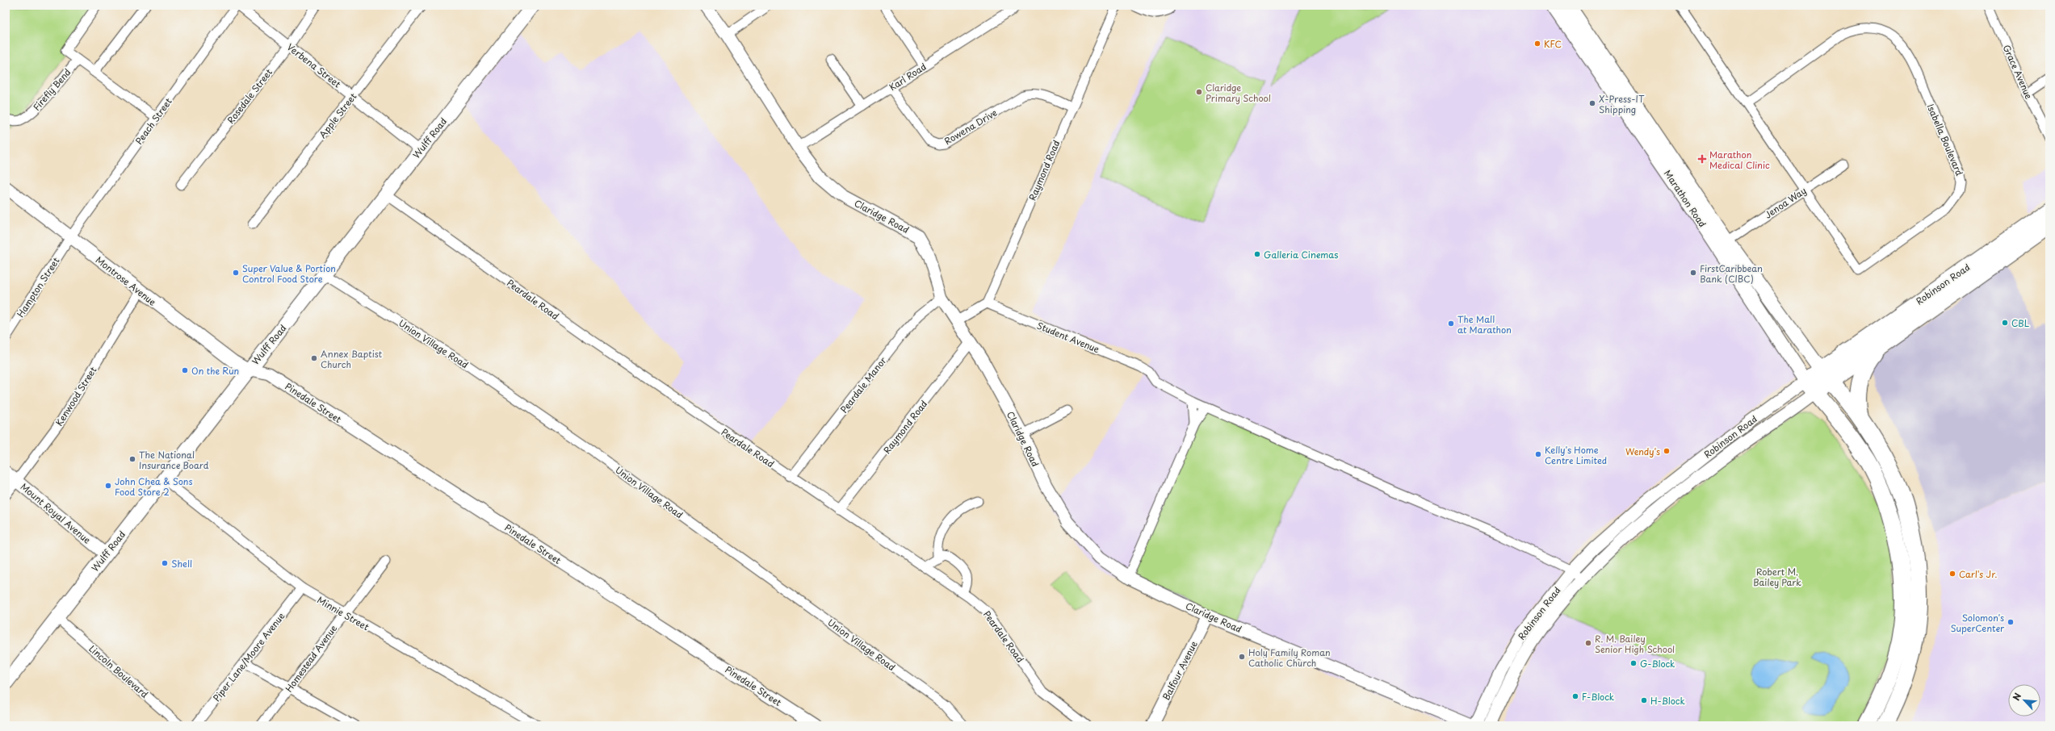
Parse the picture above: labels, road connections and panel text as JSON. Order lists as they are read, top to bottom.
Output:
{
  "streets": {
    "highway": ["Robinson Road"],
    "main road": ["Wulff Road", "Marathon Road"],
    "street": [
      "Verbena Street",
      "Grace Avenue",
      "Karl Road",
      "Firefly Bend",
      "Rosedale Street",
      "Apple Street",
      "Peach Street",
      "Rowena Drive",
      "Isabella Boulevard",
      "Raymond Road",
      "Jenoa Way",
      "Claridge Road",
      "Montrose Avenue",
      "Hampton Street",
      "Peardale Road",
      "Student Avenue",
      "Union Village Road",
      "Peardale Manor",
      "Kenwood Street",
      "Pinedale Street",
      "Mount Royal Avenue",
      "Minnie Street",
      "Piper Lane/Moore Avenue",
      "Homestead Avenue",
      "Balfour Avenue",
      "Lincoln Boulevard"
    ]
  },
  "crossings": [
    ["Verbena Street", "Rosedale Street"],
    ["Verbena Street", "Apple Street"],
    ["Verbena Street", "Peach Street"],
    ["Verbena Street", "Wulff Road"],
    ["Karl Road", "Rowena Drive"],
    ["Karl Road", "Claridge Road"],
    ["Firefly Bend", "Peach Street"],
    ["Peach Street", "Montrose Avenue"],
    ["Peach Street", "Hampton Street"],
    ["Rowena Drive", "Raymond Road"],
    ["Wulff Road", "Montrose Avenue"],
    ["Wulff Road", "Peardale Road"],
    ["Wulff Road", "Union Village Road"],
    ["Wulff Road", "Pinedale Street"],
    ["Wulff Road", "Mount Royal Avenue"],
    ["Wulff Road", "Minnie Street"],
    ["Wulff Road", "Lincoln Boulevard"],
    ["Isabella Boulevard", "Jenoa Way"],
    ["Raymond Road", "Claridge Road"],
    ["Raymond Road", "Peardale Road"],
    ["Raymond Road", "Student Avenue"],
    ["Marathon Road", "Jenoa Way"],
    ["Marathon Road", "Robinson Road"],
    ["Claridge Road", "Peardale Manor"],
    ["Claridge Road", "Balfour Avenue"],
    ["Montrose Avenue", "Hampton Street"],
    ["Montrose Avenue", "Kenwood Street"],
    ["Montrose Avenue", "Pinedale Street"],
    ["Peardale Road", "Peardale Manor"],
    ["Kenwood Street", "Mount Royal Avenue"],
    ["Minnie Street", "Piper Lane/Moore Avenue"],
    ["Minnie Street", "Homestead Avenue"]
  ],
  "parks": ["Robert M. Bailey Park"],
  "places": {
    "other": [
      "KFC",
      "Claridge Primary School",
      "X-Press-IT Shipping",
      "Galleria Cinemas",
      "Super Value & Portion Control Food Store",
      "FirstCaribbean Bank (CIBC)",
      "CBL",
      "The Mall at Marathon",
      "Annex Baptist Church",
      "On the Run",
      "Wendy's",
      "Kelly's Home Centre Limited",
      "The National Insurance Board",
      "John Chea & Sons Food Store 2",
      "Shell",
      "Carl's Jr.",
      "Solomon's SuperCenter",
      "R. M. Bailey Senior High School",
      "Holy Family Roman Catholic Church",
      "G-Block",
      "F-Block",
      "H-Block"
    ],
    "health": ["Marathon Medical Clinic"]
  },
  "north": "top left"
}
